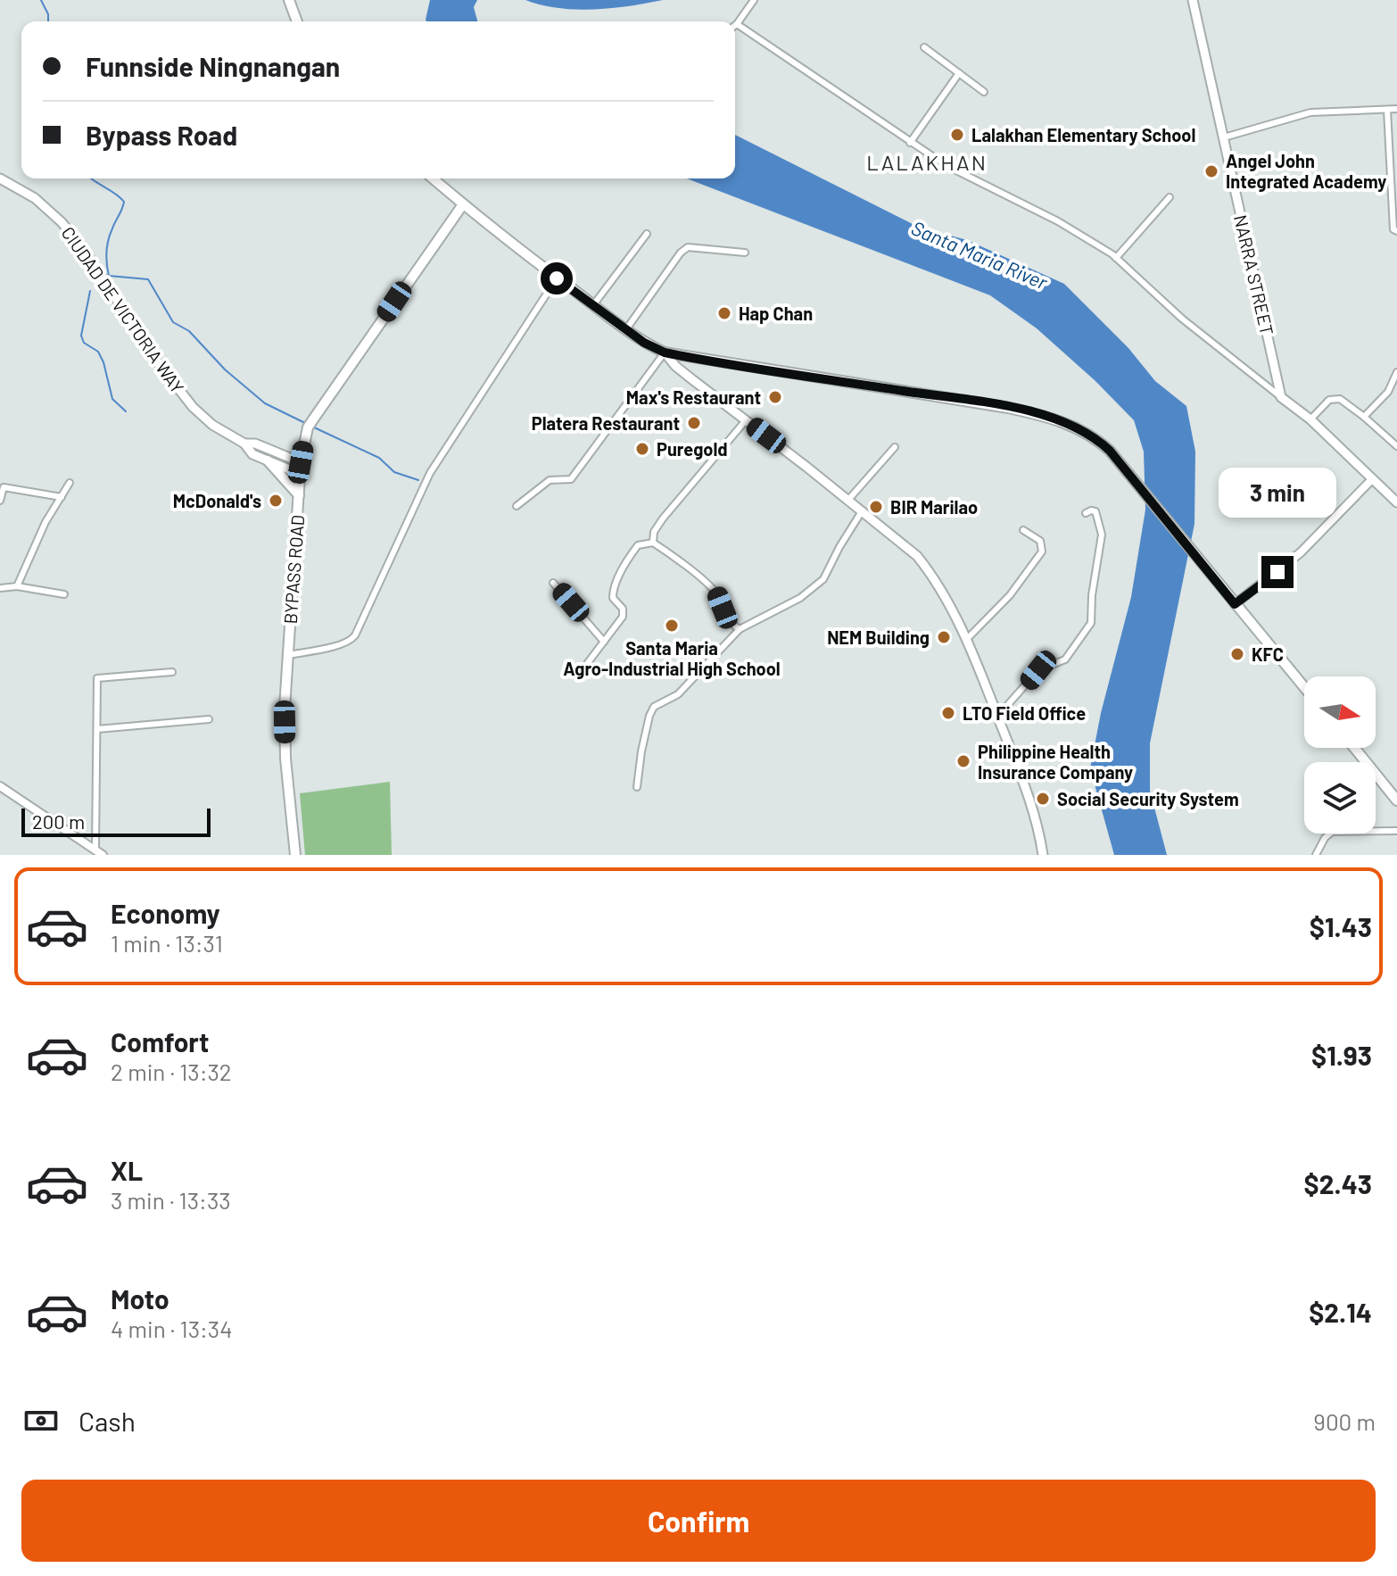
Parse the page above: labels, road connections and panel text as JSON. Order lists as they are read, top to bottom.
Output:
{
  "streets": {
    "main road": ["NARRA STREET", "CIUDAD DE VICTORIA WAY", "BYPASS ROAD"]
  },
  "crossings": [
    ["CIUDAD DE VICTORIA WAY", "BYPASS ROAD"]
  ],
  "districts": ["LALAKHAN"],
  "water": ["Santa Maria River"],
  "places": [
    "Lalakhan Elementary School",
    "Angel John Integrated Academy",
    "Hap Chan",
    "Max's Restaurant",
    "Platera Restaurant",
    "Puregold",
    "McDonald's",
    "BIR Marilao",
    "Santa Maria Agro-Industrial High School",
    "NEM Building",
    "KFC",
    "LTO Field Office",
    "Philippine Health Insurance Company",
    "Social Security System"
  ],
  "scale_bar": "200 m",
  "north": "right",
  "page": {
    "banner": ["Funnside Ningnangan", "Bypass Road"],
    "bubble": "3 min",
    "scale": "200 m",
    "list": [
      {
        "name": "Economy",
        "note": "1 min · 13:31",
        "value": "$1.43"
      },
      {
        "name": "Comfort",
        "note": "2 min · 13:32",
        "value": "$1.93"
      },
      {
        "name": "XL",
        "note": "3 min · 13:33",
        "value": "$2.43"
      },
      {
        "name": "Moto",
        "note": "4 min · 13:34",
        "value": "$2.14"
      }
    ],
    "pay": ["Cash", "900 m"],
    "buttons": "Confirm"
  }
}
